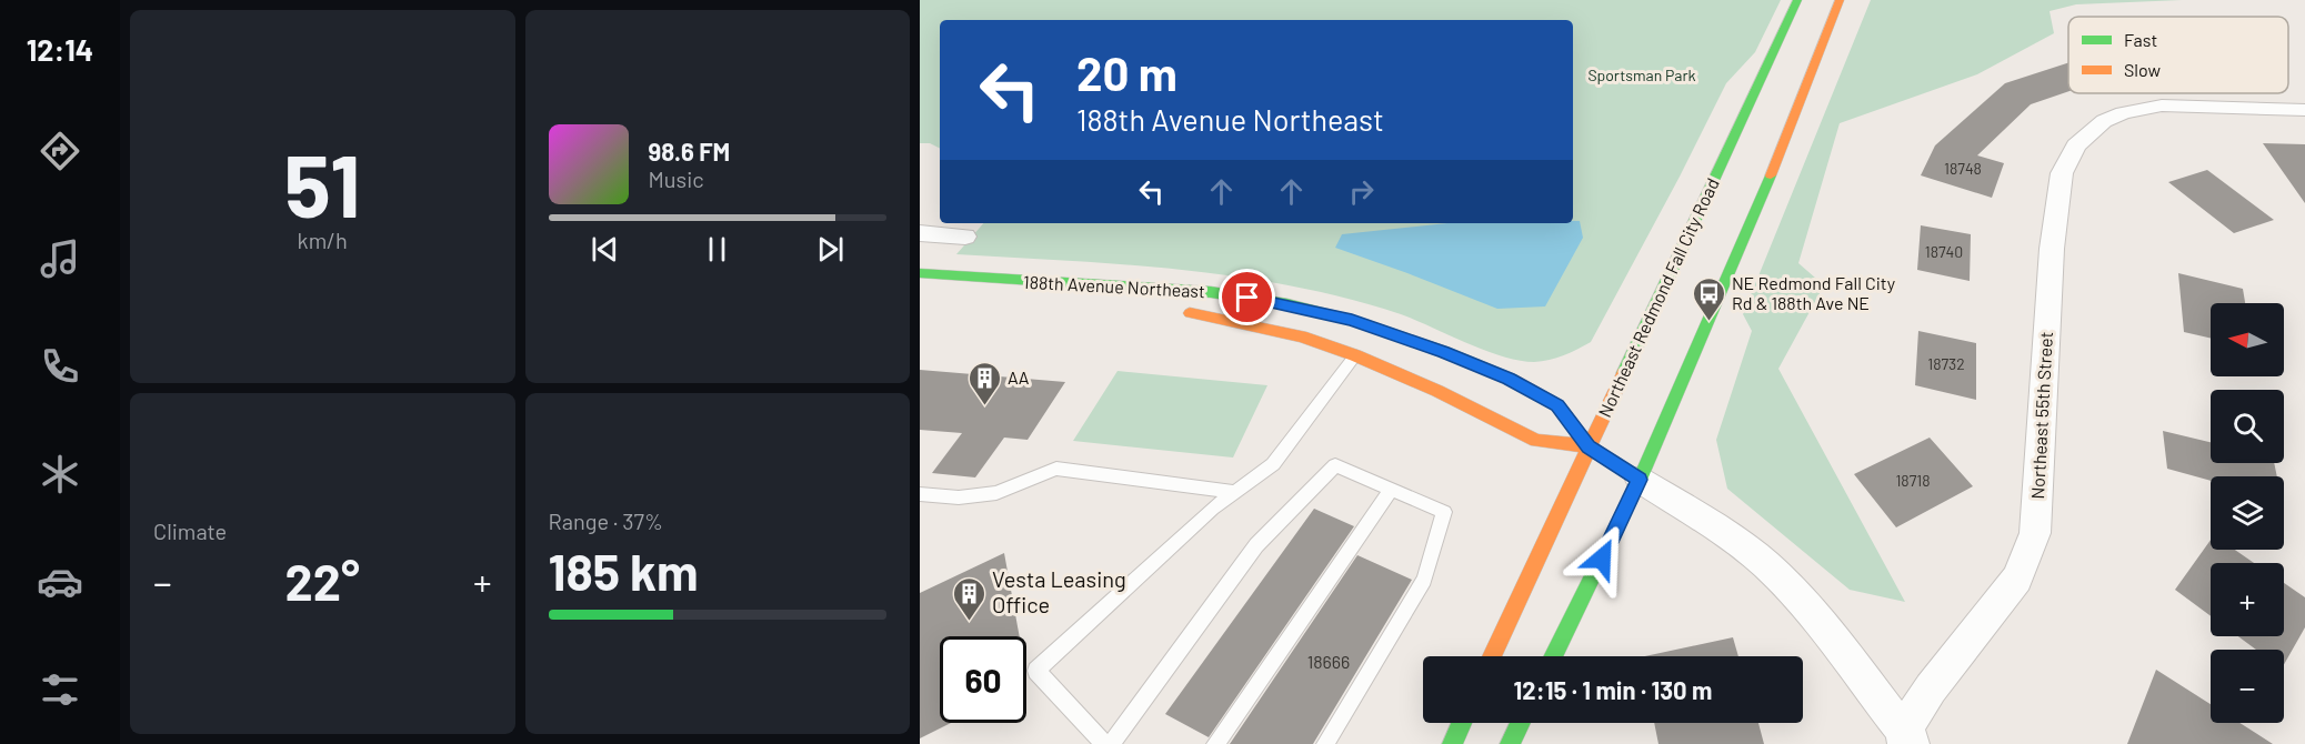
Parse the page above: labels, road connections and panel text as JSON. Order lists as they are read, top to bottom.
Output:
{
  "streets": {
    "main road": ["188th Avenue Northeast", "Northeast Redmond Fall City Road"],
    "street": ["Northeast 55th Street"]
  },
  "crossings": [
    ["188th Avenue Northeast", "Northeast Redmond Fall City Road"]
  ],
  "parks": ["Sportsman Park"],
  "places": {
    "bus stop": ["NE Redmond Fall City Rd & 188th Ave NE"],
    "building": ["AA", "Vesta Leasing Office"]
  },
  "house_numbers": [
    "18748",
    "18740",
    "18732",
    "18718",
    "18666"
  ],
  "legend": ["Fast", "Slow"],
  "north": "left",
  "page": {
    "tabs": "12:14",
    "tile": [
      ["51", "km/h"],
      "Climate",
      ["Range · 37%", "185 km"]
    ],
    "turn": ["20 m", "188th Avenue Northeast"],
    "song": ["98.6 FM", "Music"],
    "map_buttons": ["+", "−"],
    "heat": ["−", "22°", "+"],
    "limit": "60",
    "trip": "12:15 · 1 min · 130 m"
  }
}
